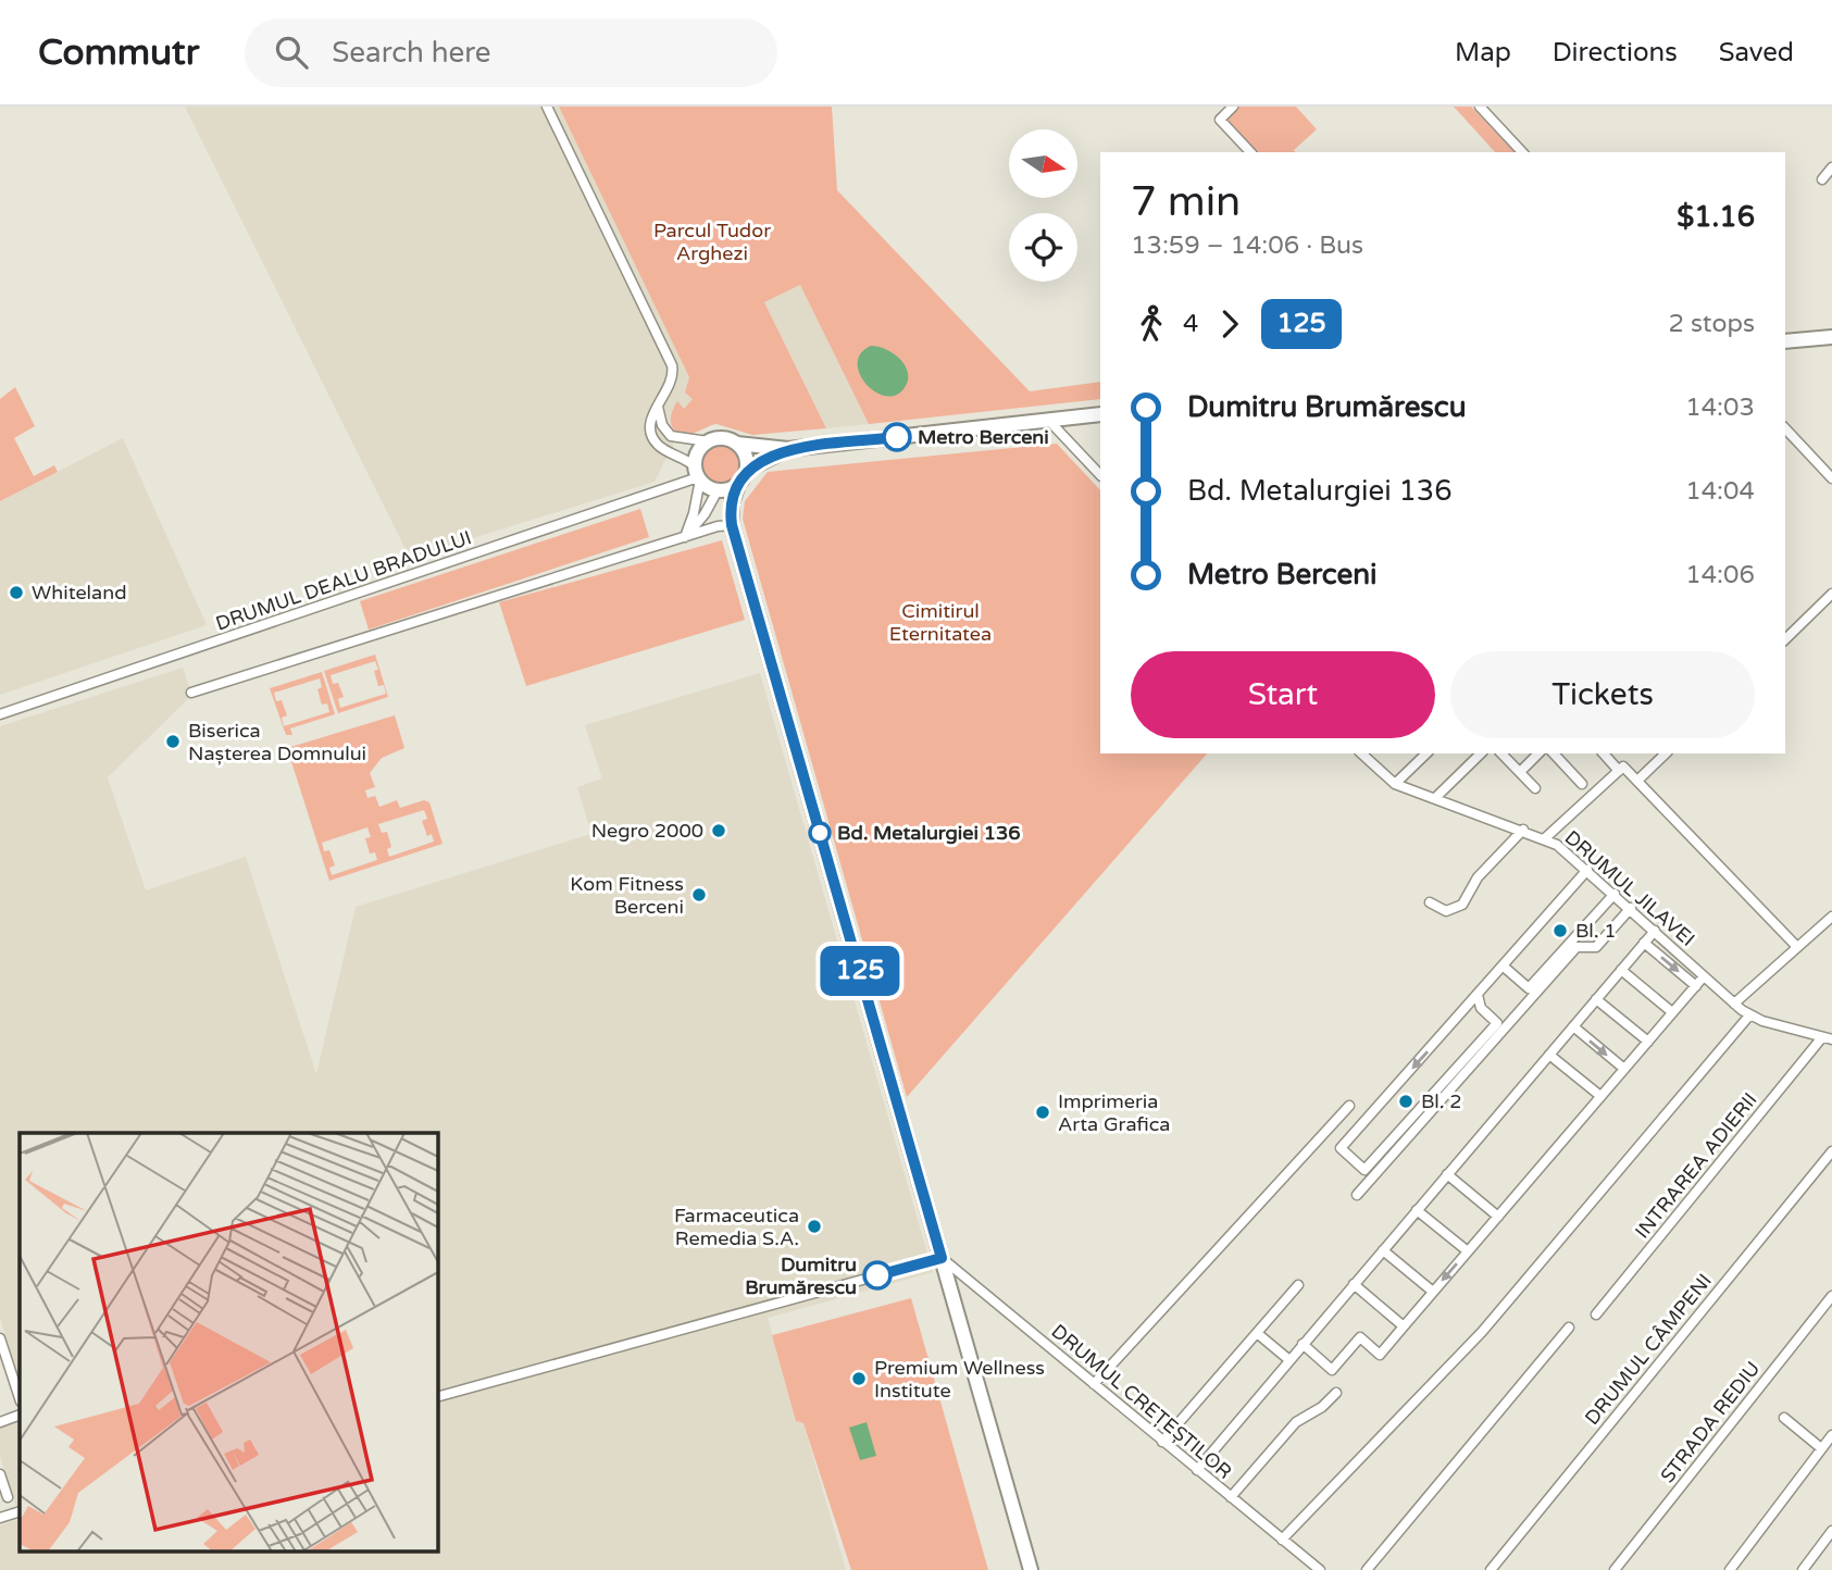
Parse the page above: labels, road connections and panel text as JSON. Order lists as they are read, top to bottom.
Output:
{
  "streets": {
    "street": [
      "DRUMUL DEALU BRADULUI",
      "DRUMUL JILAVEI",
      "INTRAREA ADIERII",
      "DRUMUL CÂMPENI",
      "DRUMUL CREȚEȘTILOR",
      "STRADA REDIU"
    ]
  },
  "crossings": [
    ["DRUMUL JILAVEI", "INTRAREA ADIERII"]
  ],
  "parks": ["Parcul Tudor Arghezi", "Cimitirul Eternitatea"],
  "places": [
    "Metro Berceni",
    "Whiteland",
    "Biserica Nașterea Domnului",
    "Negro 2000",
    "Bd. Metalurgiei 136",
    "Kom Fitness Berceni",
    "Bl. 1",
    "Bl. 2",
    "Imprimeria Arta Grafica",
    "Farmaceutica Remedia S.A.",
    "Dumitru Brumărescu",
    "Premium Wellness Institute"
  ],
  "lines": ["bus line 125"],
  "north": "right",
  "page": {
    "header": "Commutr",
    "search": "Search here",
    "nav": ["Map", "Directions", "Saved"],
    "on_map": "125",
    "heading": ["7 min", "13:59 – 14:06 · Bus", "$1.16"],
    "legs": ["4", "125", "2 stops"],
    "list": [
      {
        "name": "Dumitru Brumărescu",
        "value": "14:03"
      },
      {
        "name": "Bd. Metalurgiei 136",
        "value": "14:04"
      },
      {
        "name": "Metro Berceni",
        "value": "14:06"
      }
    ],
    "buttons": ["Start", "Tickets"]
  }
}
